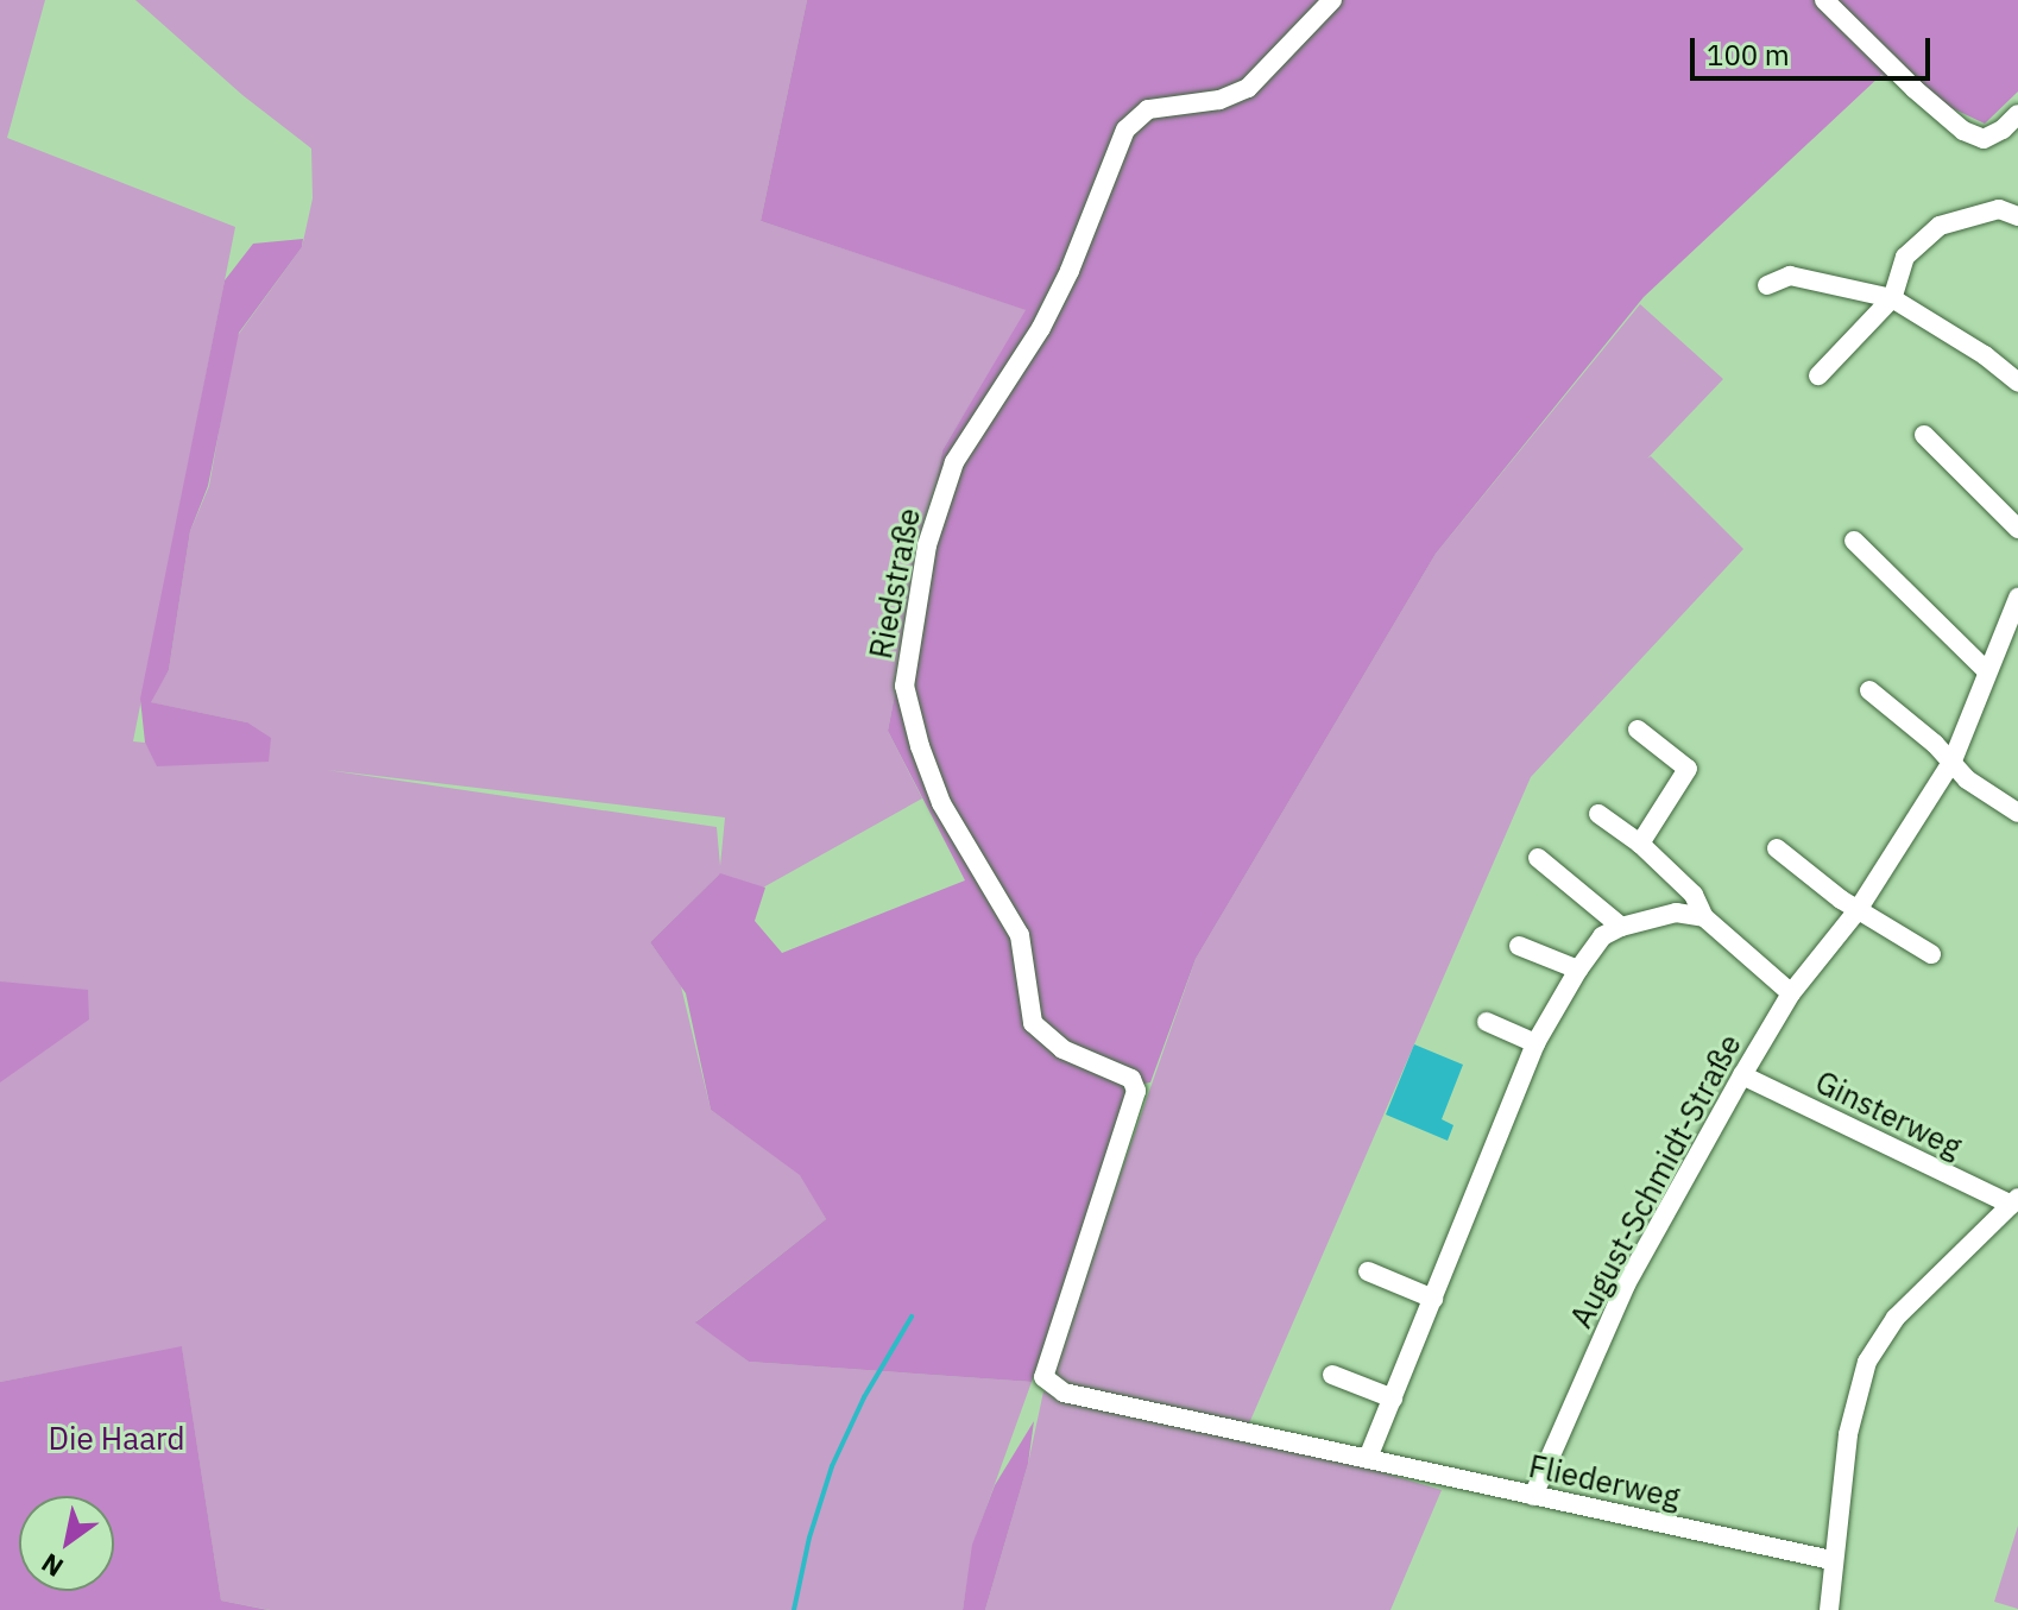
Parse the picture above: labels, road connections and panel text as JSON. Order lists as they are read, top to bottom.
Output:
{
  "streets": {
    "street": [
      "Riedstraße",
      "Ginsterweg",
      "August-Schmidt-Straße",
      "Fliederweg"
    ]
  },
  "crossings": [
    ["Riedstraße", "Fliederweg"],
    ["Ginsterweg", "August-Schmidt-Straße"],
    ["August-Schmidt-Straße", "Fliederweg"]
  ],
  "parks": ["Die Haard"],
  "scale_bar": "100 m",
  "north": "bottom left"
}
